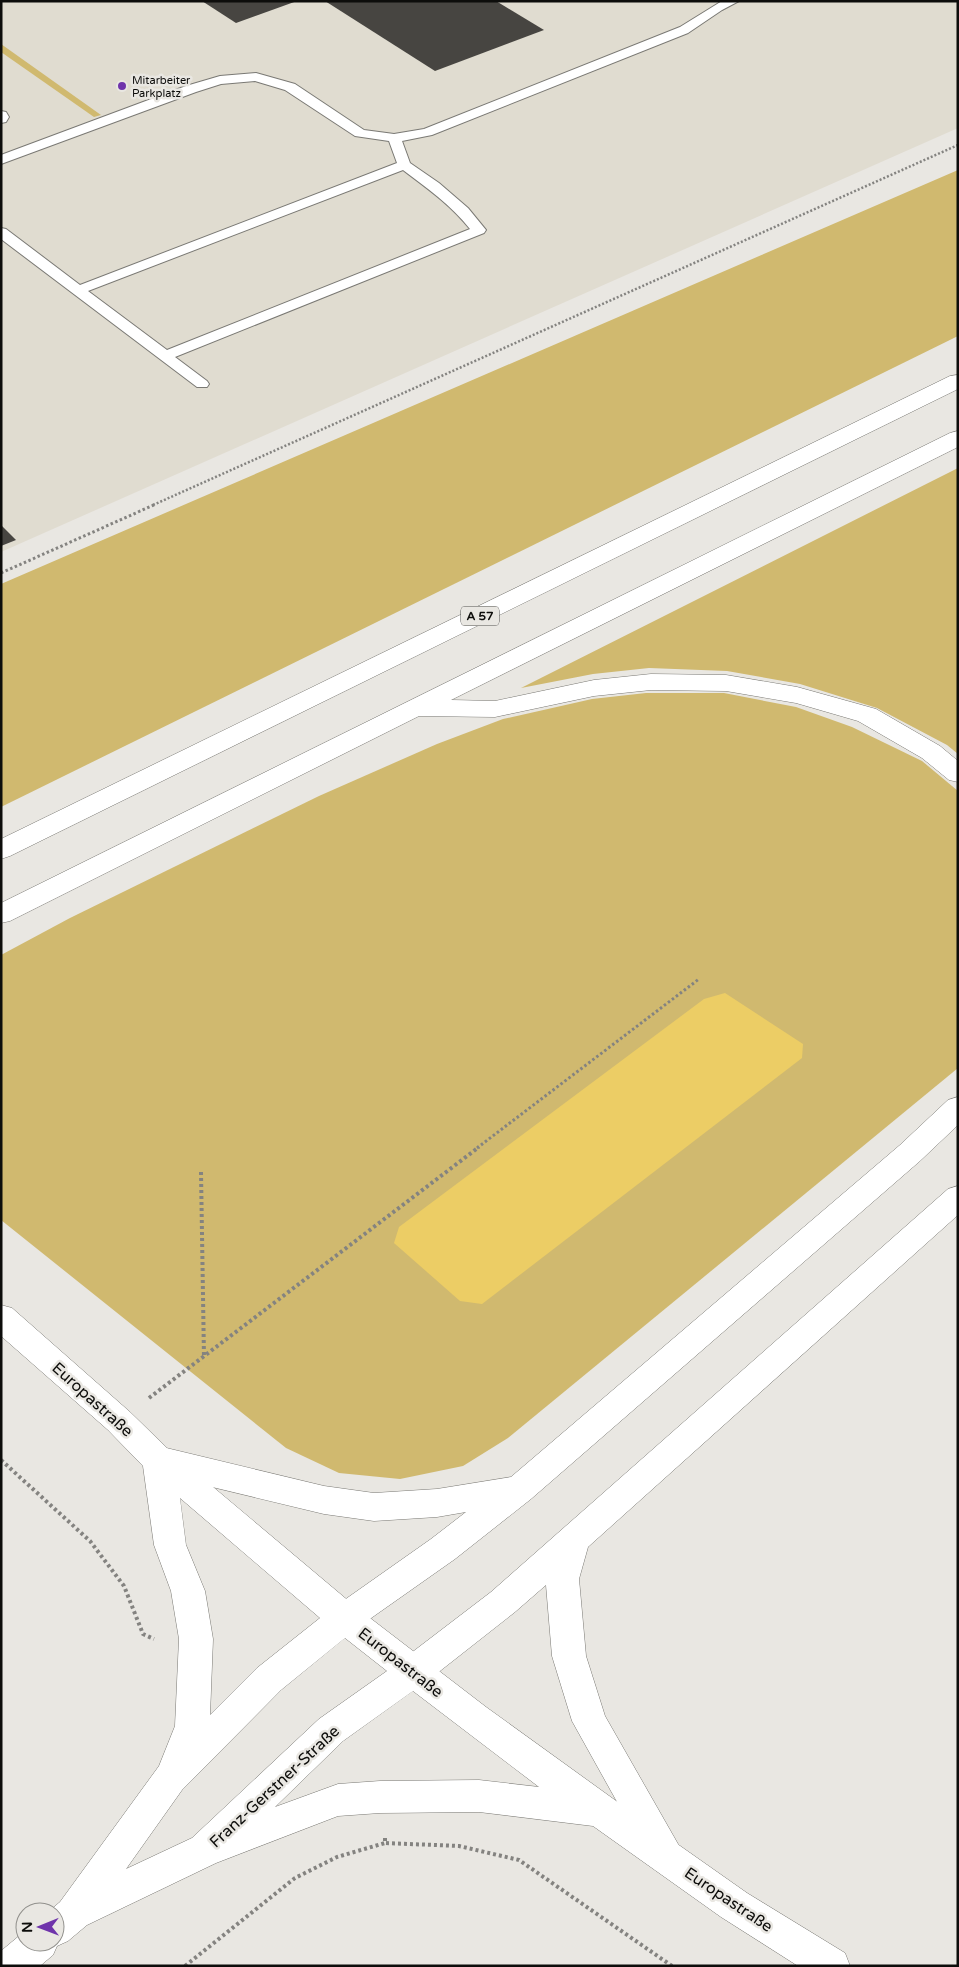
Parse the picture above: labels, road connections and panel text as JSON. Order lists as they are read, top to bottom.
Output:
{
  "streets": {
    "main road": ["A 57", "Europastraße", "Franz-Gerstner-Straße"]
  },
  "crossings": [
    ["Europastraße", "Franz-Gerstner-Straße"]
  ],
  "places": ["Mitarbeiter Parkplatz"],
  "north": "left"
}
